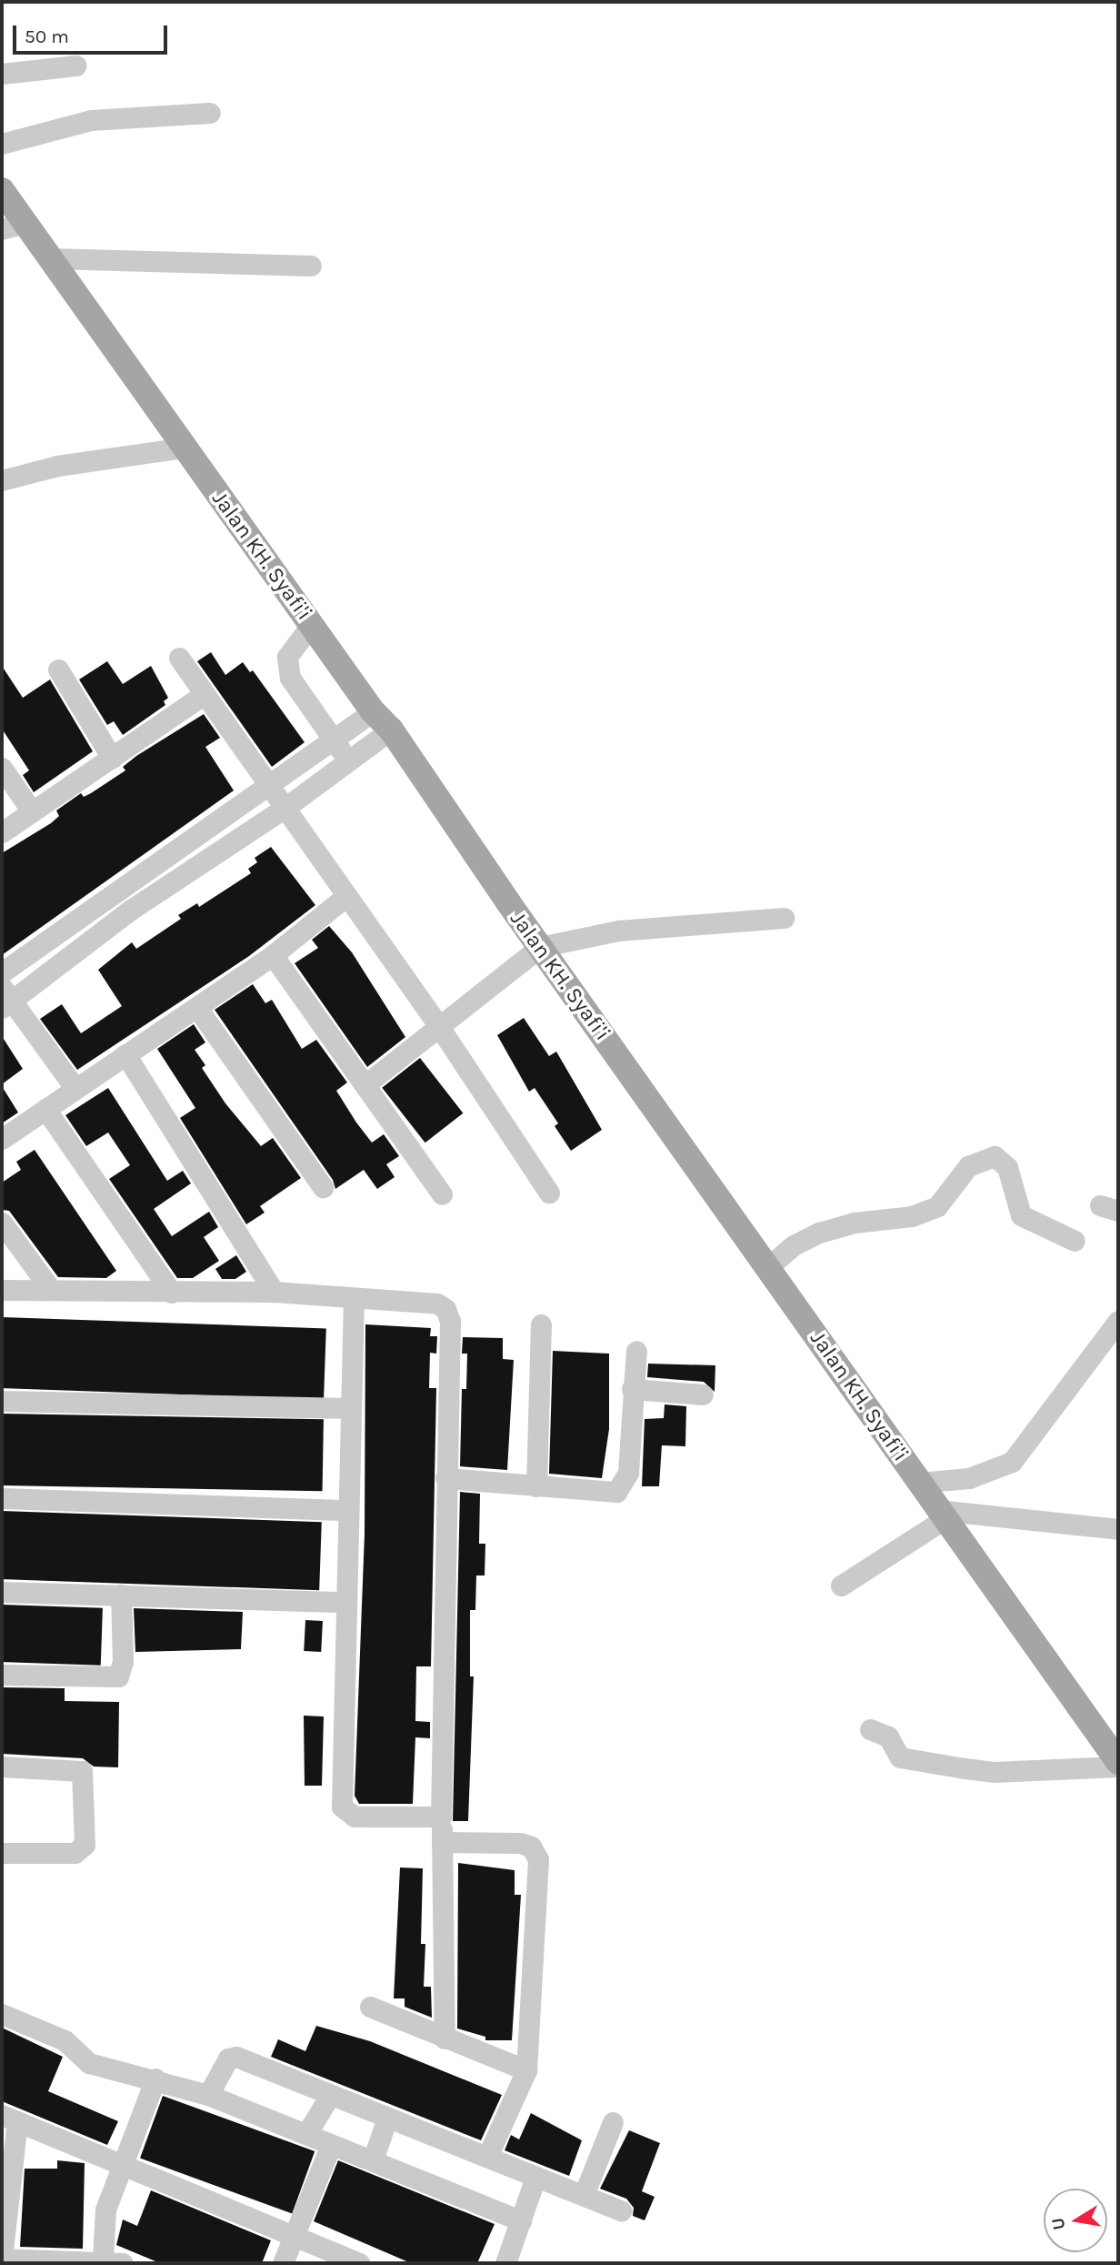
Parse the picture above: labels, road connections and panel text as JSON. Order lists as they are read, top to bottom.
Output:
{
  "streets": {
    "main road": ["Jalan KH. Syafi'i"]
  },
  "scale_bar": "50 m",
  "north": "left"
}
